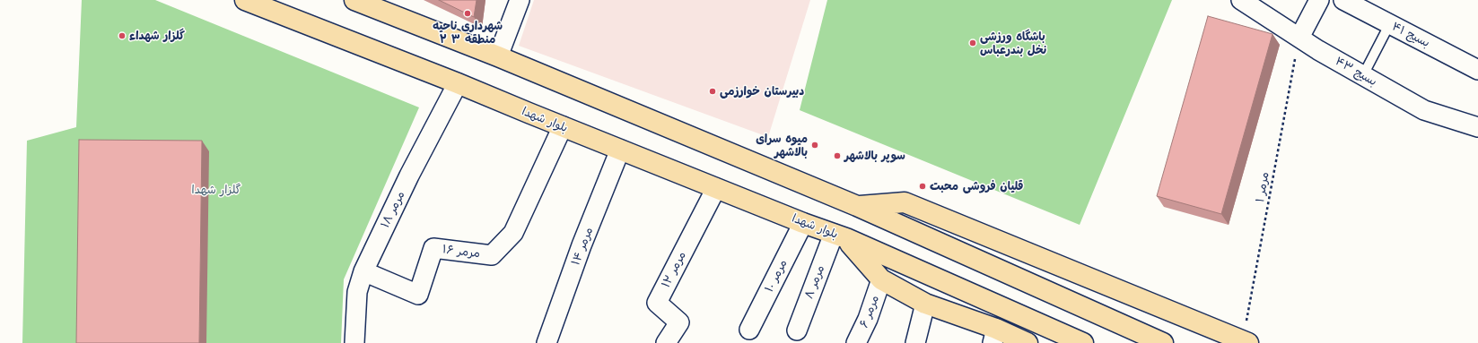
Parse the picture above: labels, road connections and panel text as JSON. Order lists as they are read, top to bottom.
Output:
{
  "streets": {
    "highway": ["بلوار شهدا"],
    "street": [
      "بسیج ۴۱",
      "بسیج ۴۳",
      "مرمر ۱۸",
      "مرمر ۱۴",
      "مرمر ۱۶",
      "مرمر ۱۲",
      "مرمر ۱۰",
      "مرمر ۸",
      "مرمر ۶"
    ],
    "path": ["مرمر ۱"]
  },
  "crossings": [
    ["بسیج ۴۳", "مرمر ۱"],
    ["بلوار شهدا", "مرمر ۱۸"],
    ["بلوار شهدا", "مرمر ۱۴"],
    ["بلوار شهدا", "مرمر ۱۶"],
    ["بلوار شهدا", "مرمر ۱۲"],
    ["بلوار شهدا", "مرمر ۱۰"],
    ["بلوار شهدا", "مرمر ۸"],
    ["مرمر ۱۸", "مرمر ۱۶"]
  ],
  "parks": ["گلزار شهدا"],
  "places": [
    "شهرداری ناحیه ۲ منطقه ۳",
    "گلزار شهداء",
    "باشگاه ورزشی نخل بندرعباس",
    "دبیرستان خوارزمی",
    "میوه سرای بالاشهر",
    "سوپر بالاشهر",
    "قلیان فروشی محبت"
  ]
}
